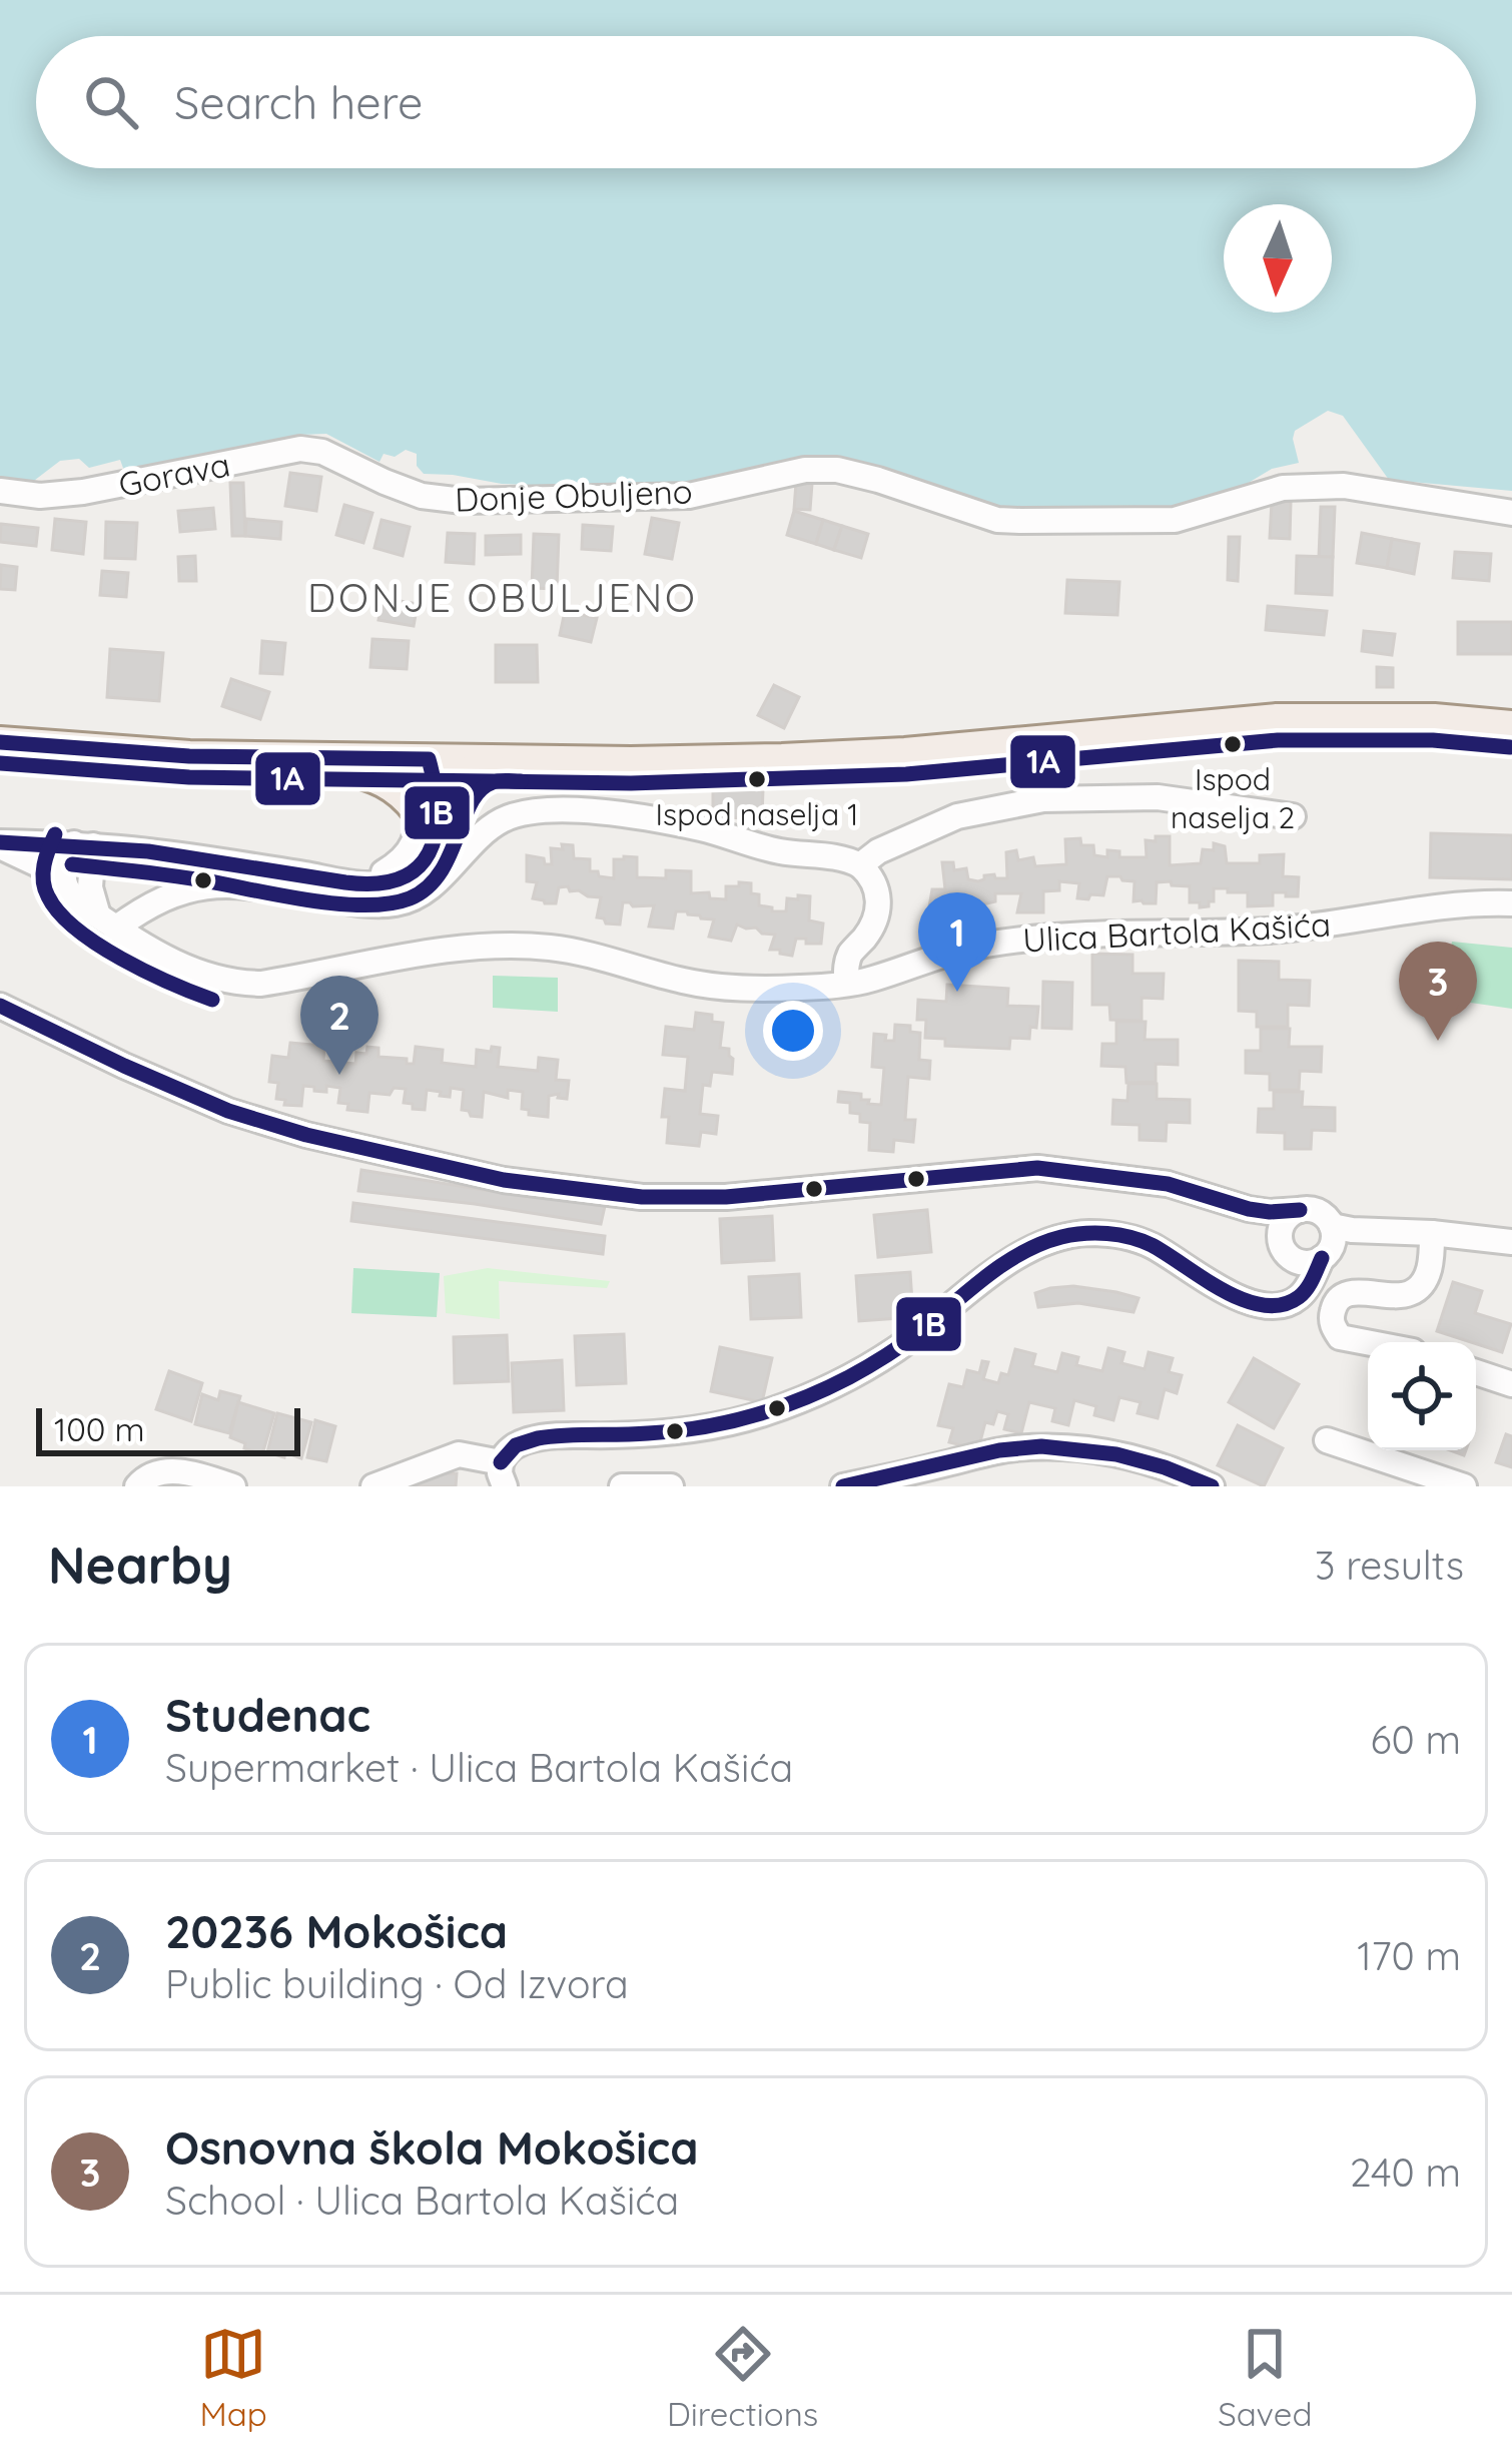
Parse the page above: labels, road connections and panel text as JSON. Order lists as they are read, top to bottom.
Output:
{
  "streets": {
    "street": ["Gorava", "Donje Obuljeno", "Ulica Bartola Kašića"]
  },
  "crossings": [
    ["Gorava", "Donje Obuljeno"]
  ],
  "districts": ["DONJE OBULJENO"],
  "places": ["Ispod naselja 2", "Ispod naselja 1"],
  "lines": ["transit line 1A", "transit line 1B"],
  "scale_bar": "100 m",
  "north": "bottom",
  "page": {
    "search": "Search here",
    "pins": ["1", "3", "2"],
    "scale": "100 m",
    "heading": ["Nearby", "3 results"],
    "list": [
      {
        "mark": "1",
        "name": "Studenac",
        "note": "Supermarket · Ulica Bartola Kašića",
        "value": "60 m"
      },
      {
        "mark": "2",
        "name": "20236 Mokošica",
        "note": "Public building · Od Izvora",
        "value": "170 m"
      },
      {
        "mark": "3",
        "name": "Osnovna škola Mokošica",
        "note": "School · Ulica Bartola Kašića",
        "value": "240 m"
      }
    ],
    "nav": ["Map", "Directions", "Saved"]
  }
}
